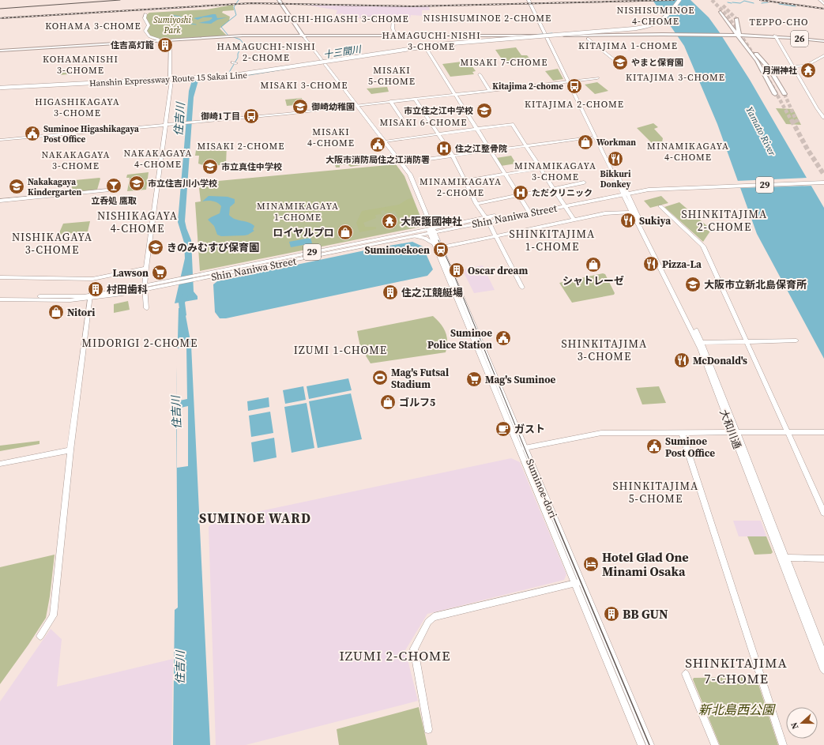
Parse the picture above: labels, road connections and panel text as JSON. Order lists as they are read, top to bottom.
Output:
{
  "streets": {
    "highway": ["26", "Hanshin Expressway Route 15 Sakai Line"],
    "street": [
      "29",
      "Shin Naniwa Street",
      "大和川通",
      "Suminoe-dori"
    ]
  },
  "crossings": [
    ["26", "Hanshin Expressway Route 15 Sakai Line"],
    ["Shin Naniwa Street", "大和川通"],
    ["Shin Naniwa Street", "Suminoe-dori"]
  ],
  "districts": [
    "NISHISUMINOE 4-CHOME",
    "NISHISUMINOE 2-CHOME",
    "HAMAGUCHI-HIGASHI 3-CHOME",
    "TEPPO-CHO",
    "KOHAMA 3-CHOME",
    "HAMAGUCHI-NISHI 3-CHOME",
    "KITAJIMA 1-CHOME",
    "HAMAGUCHI-NISHI 2-CHOME",
    "KOHAMANISHI 3-CHOME",
    "MISAKI 7-CHOME",
    "MISAKI 5-CHOME",
    "KITAJIMA 3-CHOME",
    "MISAKI 3-CHOME",
    "HIGASHIKAGAYA 3-CHOME",
    "KITAJIMA 2-CHOME",
    "MISAKI 6-CHOME",
    "MISAKI 4-CHOME",
    "MISAKI 2-CHOME",
    "MINAMIKAGAYA 4-CHOME",
    "NAKAKAGAYA 4-CHOME",
    "NAKAKAGAYA 3-CHOME",
    "MINAMIKAGAYA 3-CHOME",
    "MINAMIKAGAYA 2-CHOME",
    "MINAMIKAGAYA 1-CHOME",
    "SHINKITAJIMA 2-CHOME",
    "NISHIKAGAYA 4-CHOME",
    "SHINKITAJIMA 1-CHOME",
    "NISHIKAGAYA 3-CHOME",
    "MIDORIGI 2-CHOME",
    "SHINKITAJIMA 3-CHOME",
    "IZUMI 1-CHOME",
    "SHINKITAJIMA 5-CHOME",
    "SUMINOE WARD",
    "IZUMI 2-CHOME",
    "SHINKITAJIMA 7-CHOME"
  ],
  "water": ["十三間川", "住吉川", "Yamato River"],
  "parks": ["Sumiyoshi Park", "新北島西公園"],
  "places": {
    "building": [
      "住吉高灯籠",
      "Oscar dream",
      "村田歯科",
      "住之江競艇場",
      "BB GUN"
    ],
    "school or university": [
      "やまと保育園",
      "御崎幼稚園",
      "市立住之江中学校",
      "市立真住中学校",
      "市立住吉川小学校",
      "Nakakagaya Kindergarten",
      "きのみむすび保育園",
      "大阪市立新北島保育所"
    ],
    "temple": ["月洲神社", "大阪護國神社"],
    "bus stop": ["Kitajima 2-chome", "御崎1丁目"],
    "public building": [
      "Suminoe Higashikagaya Post Office",
      "大阪市消防局住之江消防署",
      "Suminoe Police Station",
      "Suminoe Post Office"
    ],
    "shop": [
      "Workman",
      "ロイヤルプロ",
      "シャトレーゼ",
      "Nitori",
      "ゴルフ5"
    ],
    "hospital": ["住之江整骨院", "ただクリニック"],
    "restaurant": [
      "Bikkuri Donkey",
      "Sukiya",
      "Pizza-La",
      "McDonald's"
    ],
    "bar": ["立呑処 鷹取"],
    "station": ["Suminoekoen"],
    "supermarket": ["Lawson", "Mag's Suminoe"],
    "sports": ["Mag's Futsal Stadium"],
    "cafe": ["ガスト"],
    "hotel": ["Hotel Glad One Minami Osaka"]
  },
  "north": "left"
}
